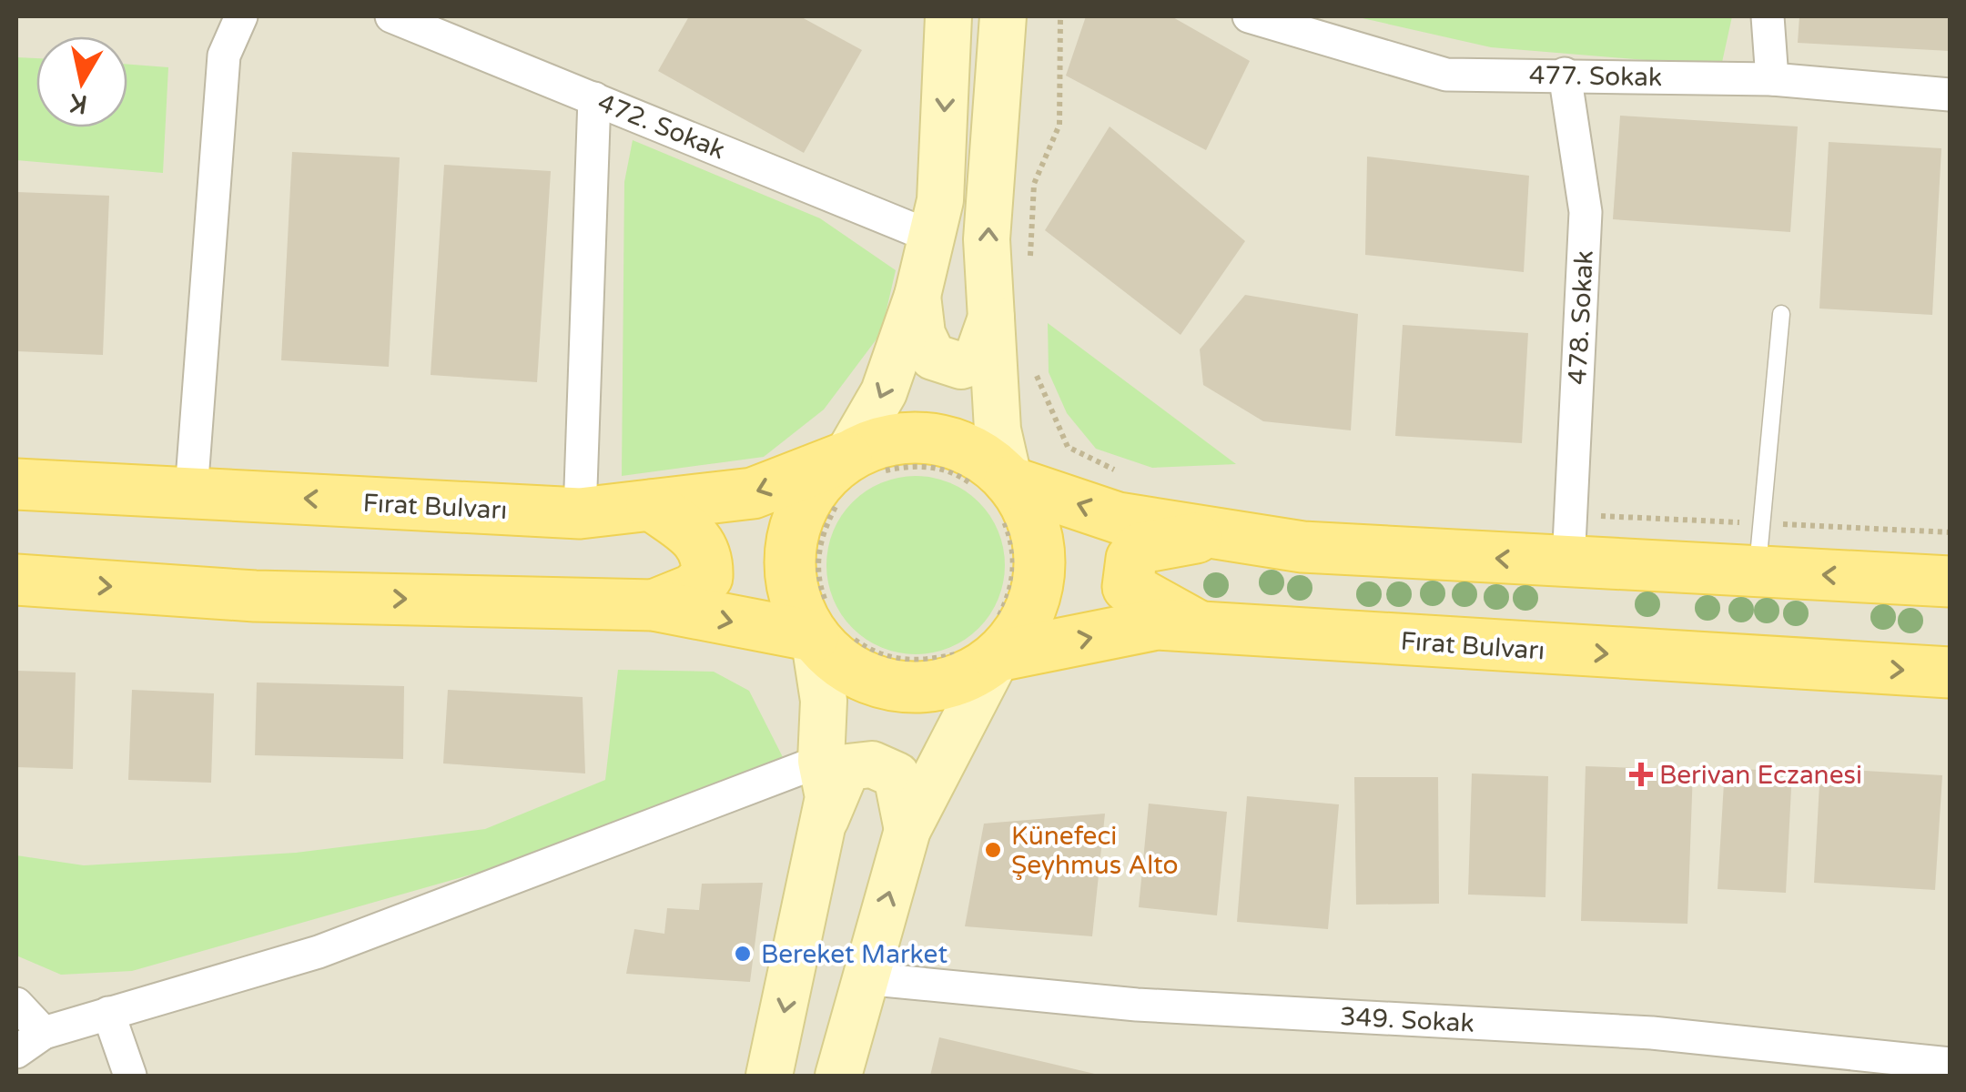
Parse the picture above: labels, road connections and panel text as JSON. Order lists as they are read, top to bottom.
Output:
{
  "streets": {
    "main road": ["Fırat Bulvarı"],
    "street": [
      "477. Sokak",
      "472. Sokak",
      "478. Sokak",
      "349. Sokak"
    ]
  },
  "crossings": [
    ["477. Sokak", "478. Sokak"]
  ],
  "places": {
    "health": ["Berivan Eczanesi"],
    "other": ["Künefeci Şeyhmus Alto", "Bereket Market"]
  },
  "north": "bottom"
}
